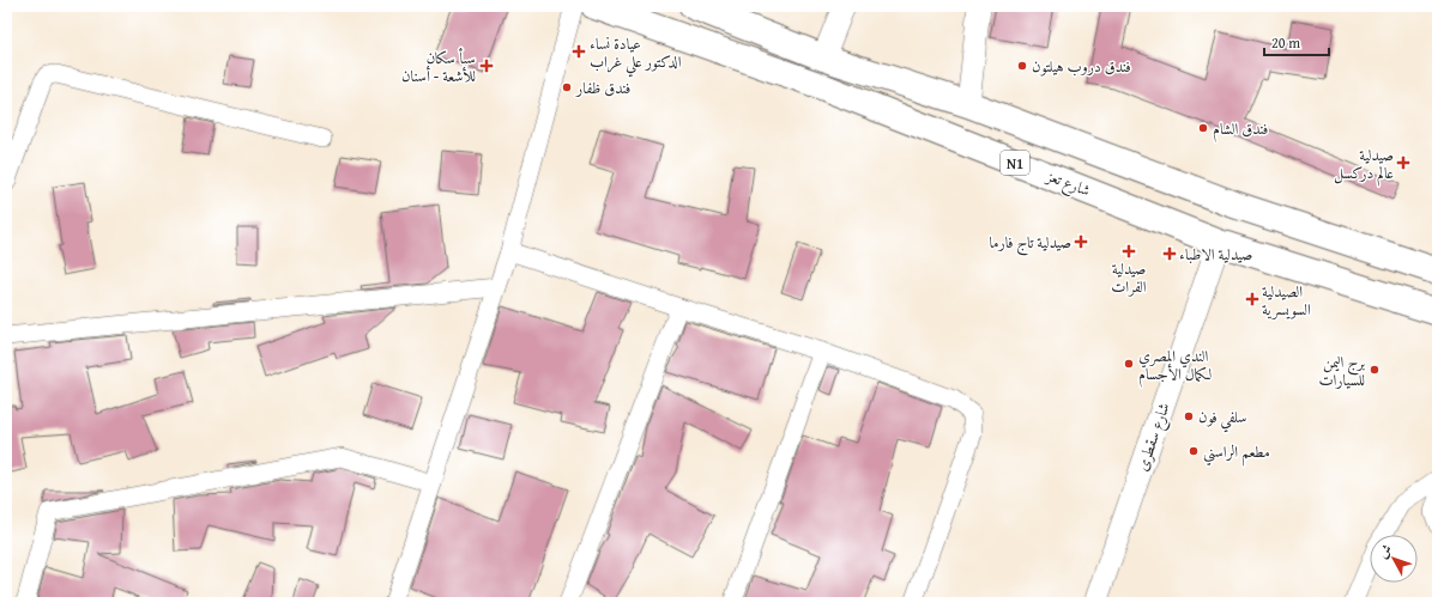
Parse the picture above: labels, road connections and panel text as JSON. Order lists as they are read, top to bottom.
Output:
{
  "streets": {
    "highway": ["N1", "شارع تعز"],
    "street": ["شارع سقطرى"]
  },
  "crossings": [
    ["شارع تعز", "شارع سقطرى"]
  ],
  "places": {
    "health": [
      "عيادة نساء الدكتور علي غراب",
      "سبأ سكان للأشعة - أسنان",
      "صيدلية عالم دركسل",
      "صيدلية تاج فارما",
      "صيدلية الفرات",
      "صيدلية الاطباء",
      "الصيدلية السويسرية"
    ],
    "other": [
      "فندق دروب هيلتون",
      "فندق ظفار",
      "فندق الشام",
      "الندي المصري لكمال الأجسام",
      "برج اليمن للسيارات",
      "سلفي فون",
      "مطعم الراسني"
    ]
  },
  "scale_bar": "20 m",
  "north": "top left"
}
